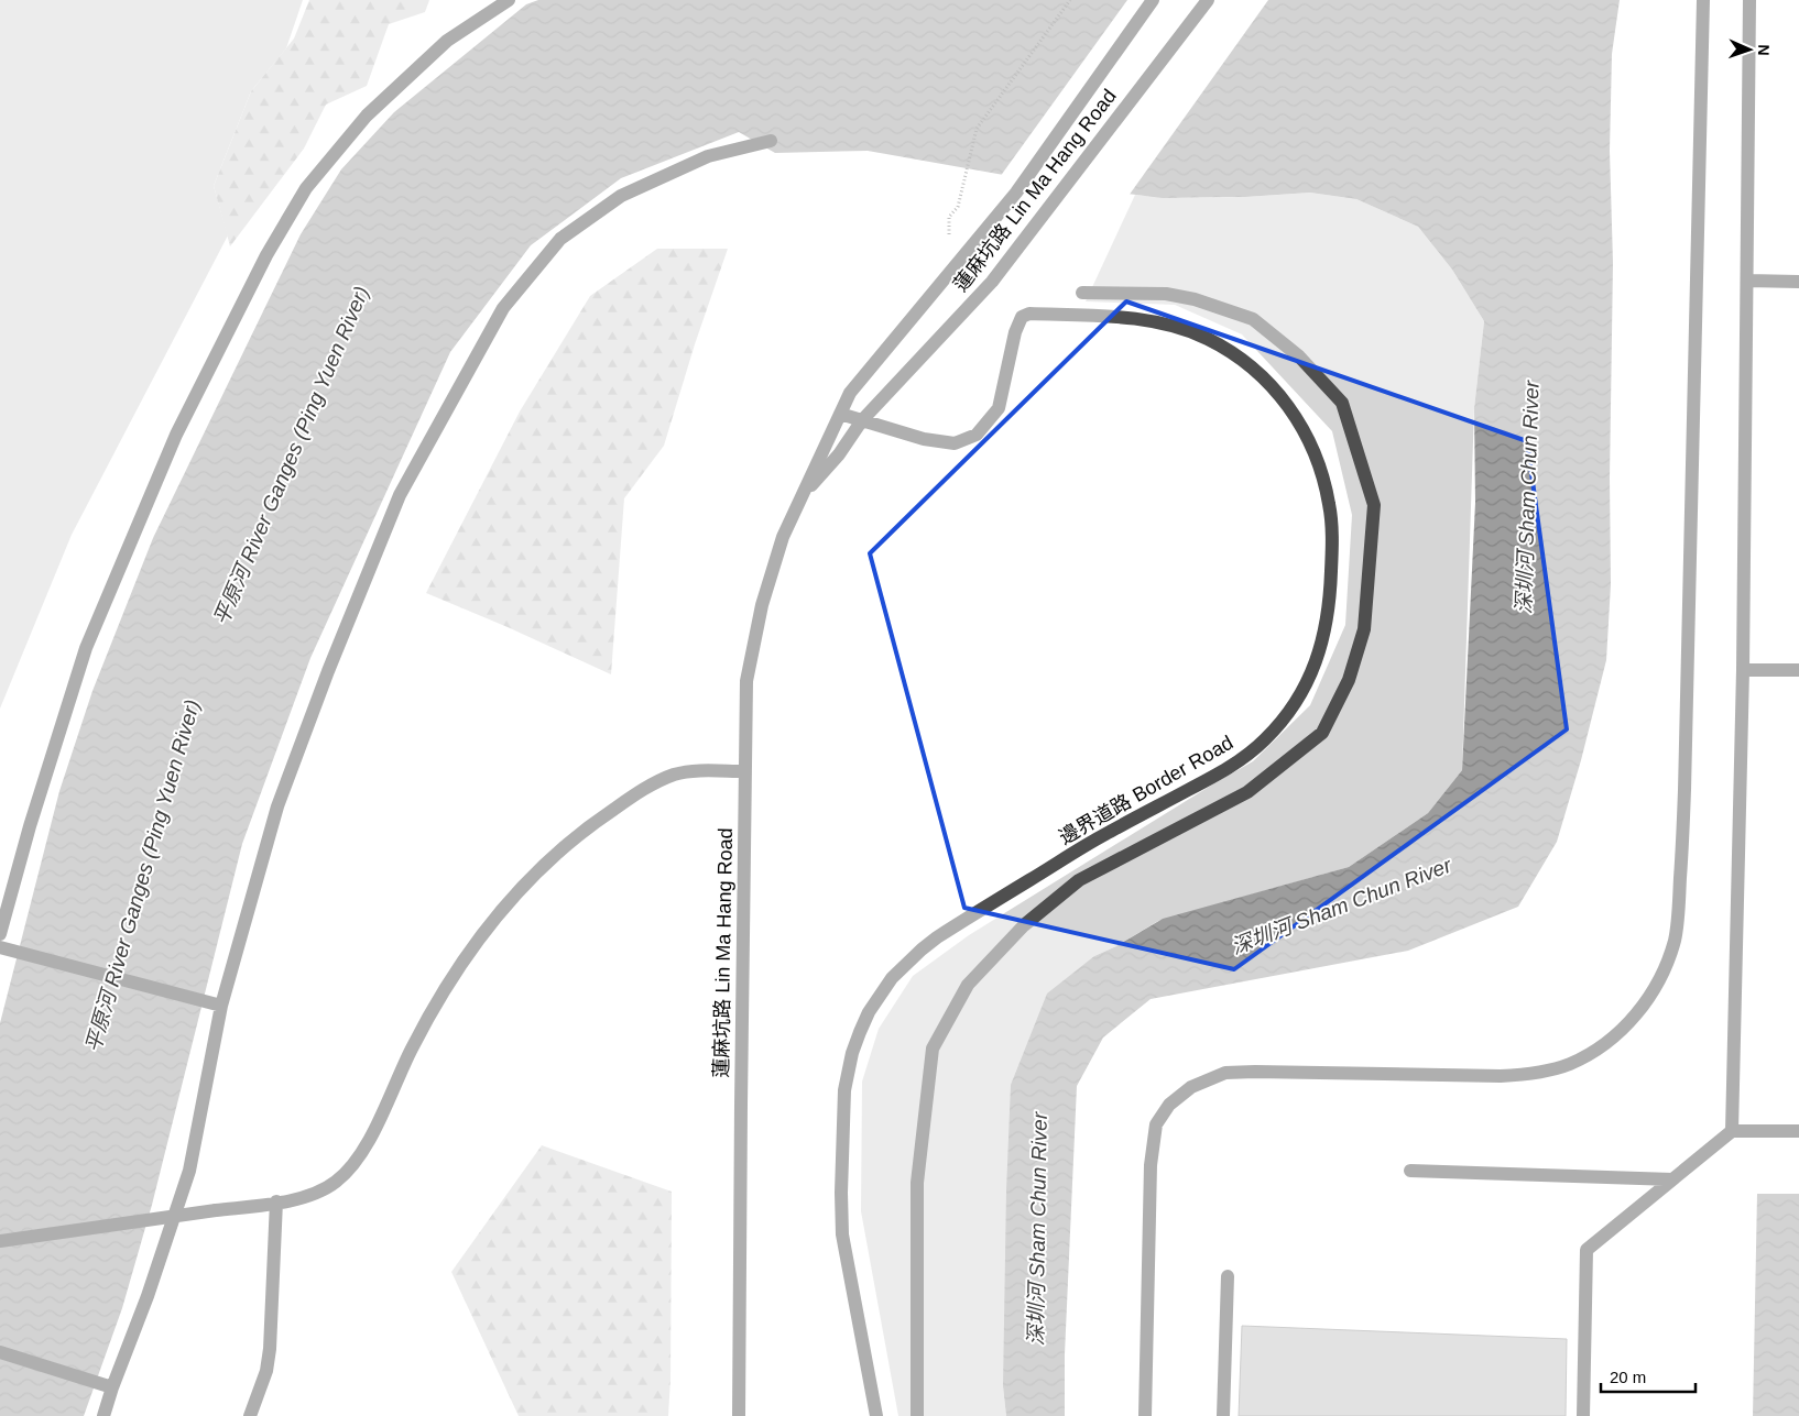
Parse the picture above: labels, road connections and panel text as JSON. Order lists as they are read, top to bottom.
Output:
{
  "streets": {
    "street": ["蓮麻坑路 Lin Ma Hang Road", "邊界道路 Border Road"]
  },
  "crossings": [
    ["蓮麻坑路 Lin Ma Hang Road", "邊界道路 Border Road"]
  ],
  "water": ["平原河 River Ganges (Ping Yuen River)", "深圳河 Sham Chun River"],
  "scale_bar": "20 m",
  "north": "right"
}
